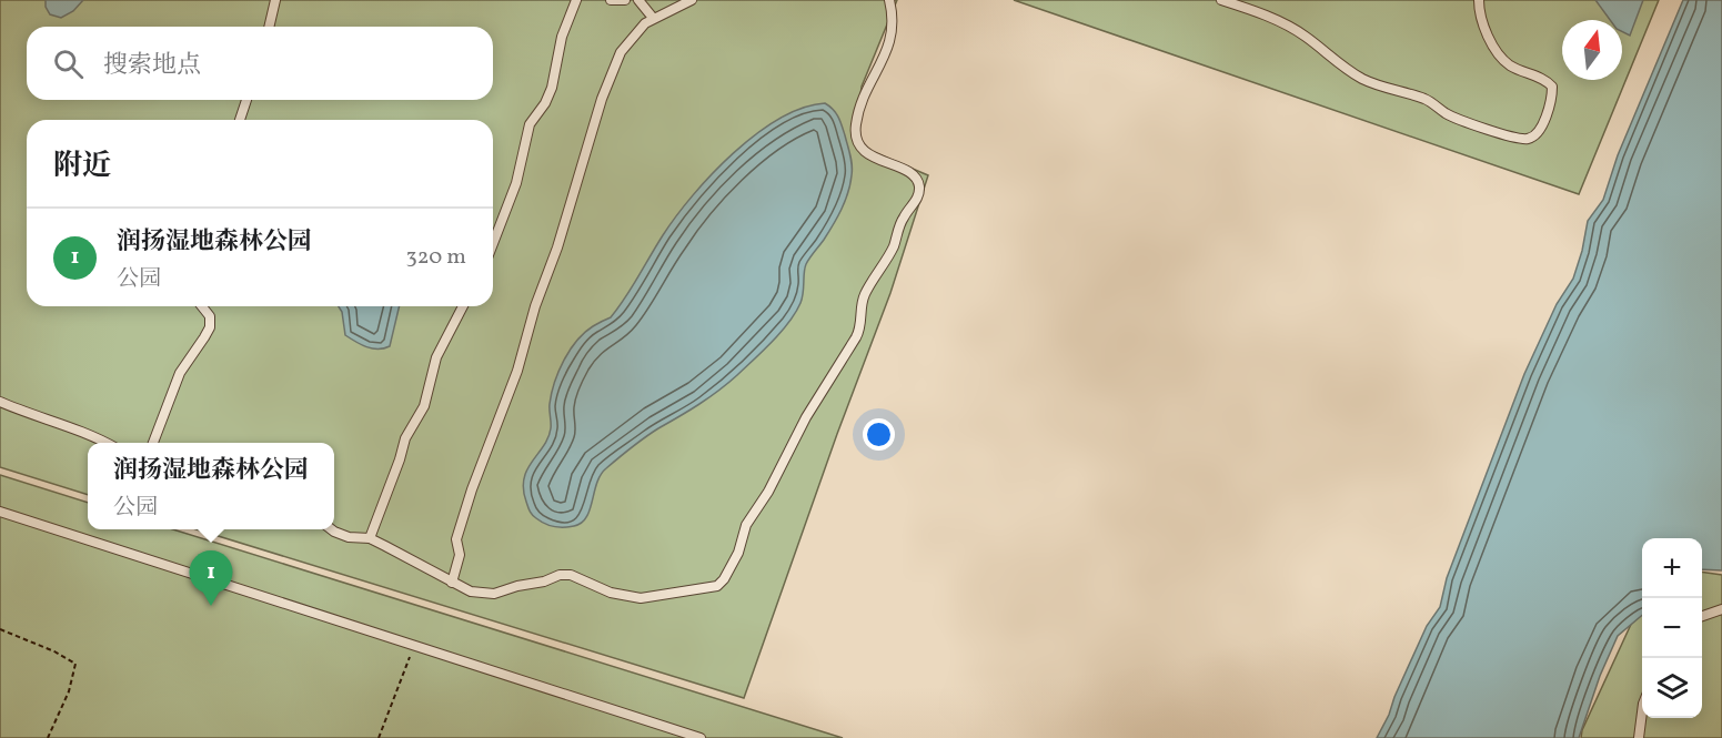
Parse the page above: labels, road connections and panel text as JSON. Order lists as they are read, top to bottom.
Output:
{
  "north": "top",
  "page": {
    "search": "搜索地点",
    "heading": "附近",
    "list": [
      {
        "mark": "1",
        "name": "润扬湿地森林公园",
        "note": "公园",
        "value": "320 m"
      }
    ],
    "popup": ["润扬湿地森林公园", "公园"],
    "map_buttons": ["+", "−"],
    "pins": "1"
  }
}
